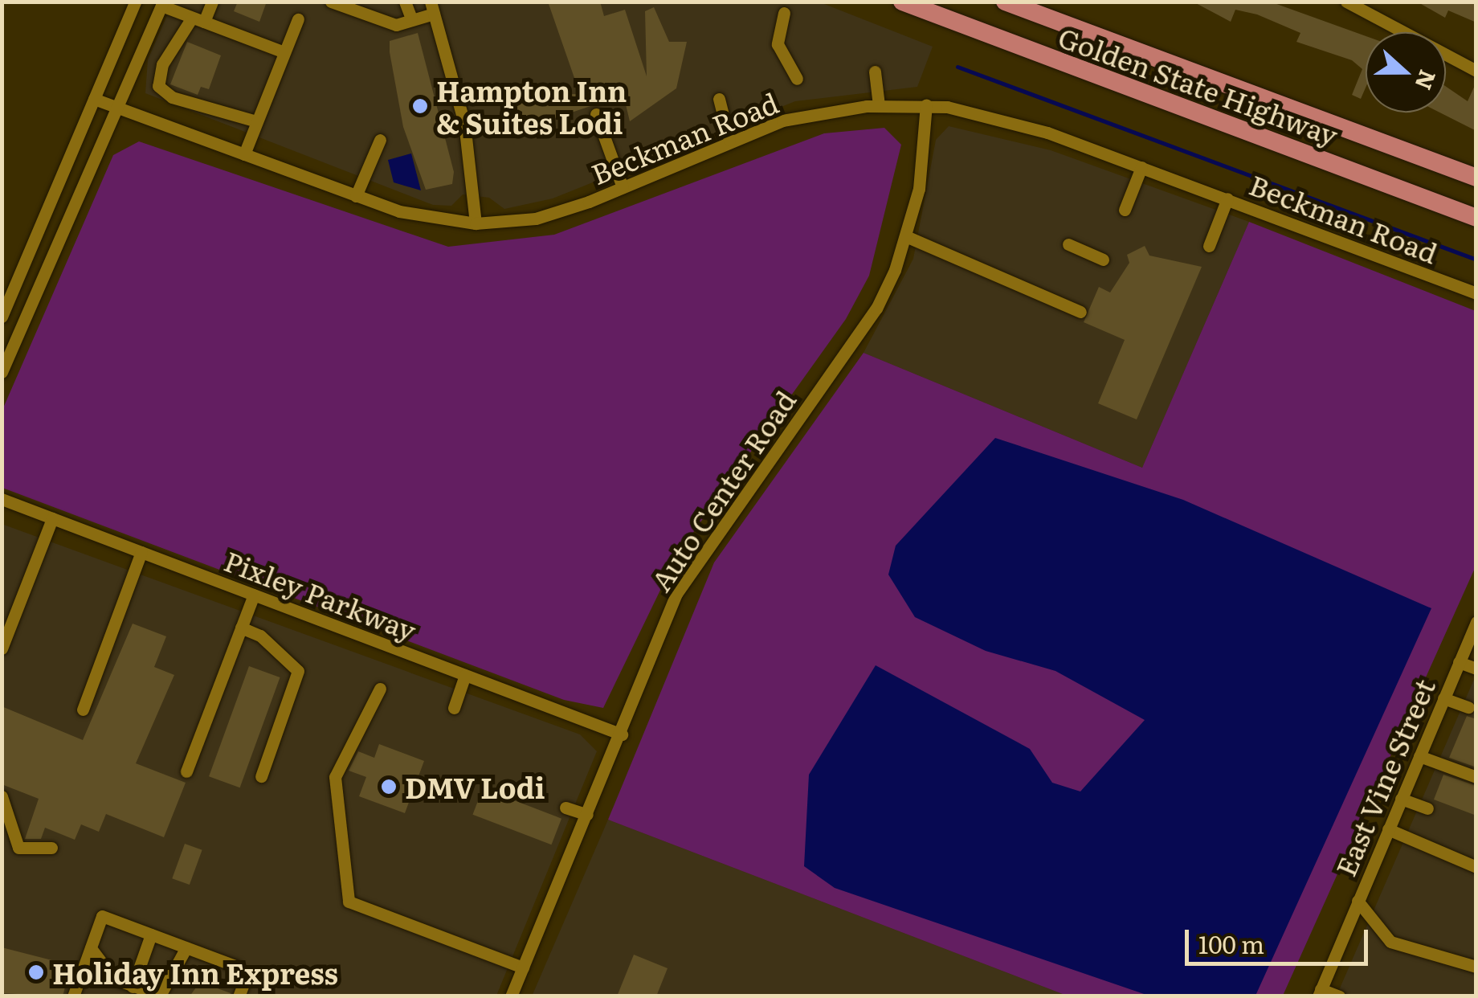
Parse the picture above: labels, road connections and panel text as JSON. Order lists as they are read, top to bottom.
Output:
{
  "streets": {
    "highway": ["Golden State Highway"],
    "street": [
      "Beckman Road",
      "Auto Center Road",
      "Pixley Parkway",
      "East Vine Street"
    ]
  },
  "crossings": [
    ["Beckman Road", "Auto Center Road"],
    ["Auto Center Road", "Pixley Parkway"]
  ],
  "places": ["Hampton Inn & Suites Lodi", "DMV Lodi", "Holiday Inn Express"],
  "scale_bar": "100 m",
  "north": "right"
}
